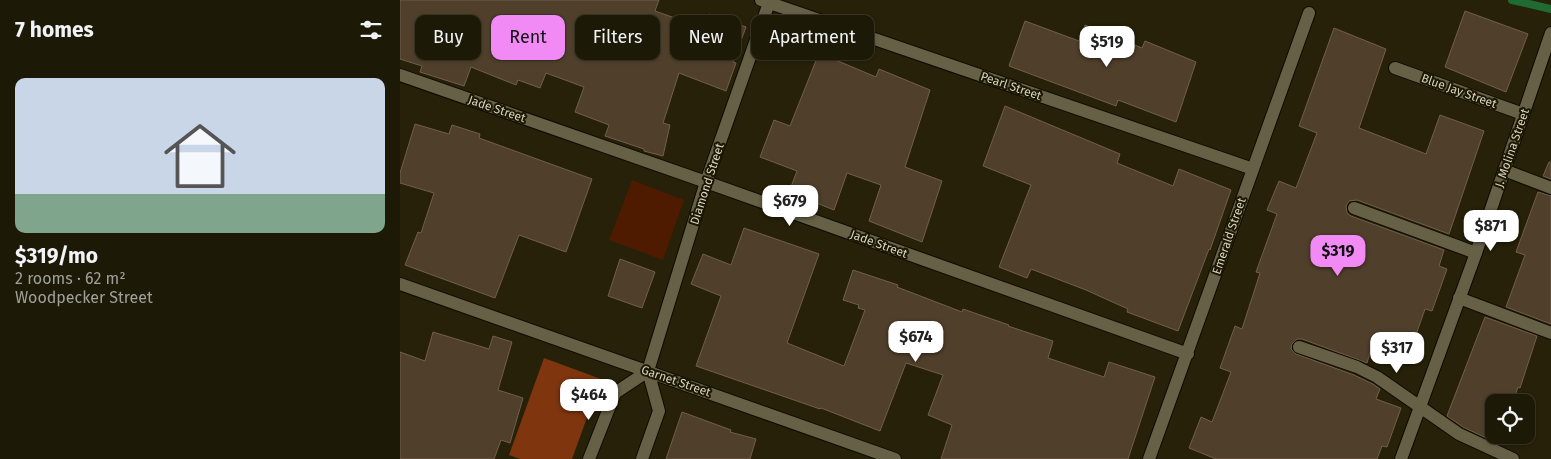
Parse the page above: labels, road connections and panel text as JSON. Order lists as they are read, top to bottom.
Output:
{
  "streets": {
    "street": [
      "Pearl Street",
      "Blue Jay Street",
      "Jade Street",
      "J. Molina Street",
      "Diamond Street",
      "Emerald Street",
      "Garnet Street"
    ]
  },
  "crossings": [
    ["Pearl Street", "Diamond Street"],
    ["Pearl Street", "Emerald Street"],
    ["Blue Jay Street", "J. Molina Street"],
    ["Jade Street", "Diamond Street"],
    ["Jade Street", "Emerald Street"],
    ["Diamond Street", "Garnet Street"]
  ],
  "page": {
    "heading": "7 homes",
    "chip": [
      "Buy",
      "Rent",
      "Filters",
      "New",
      "Apartment"
    ],
    "price": [
      "$519",
      "$679",
      "$871",
      "$319",
      "$674",
      "$317",
      "$464"
    ],
    "list": [
      {
        "name": "$319/mo",
        "note": "2 rooms · 62 m² · Woodpecker Street"
      }
    ]
  }
}
